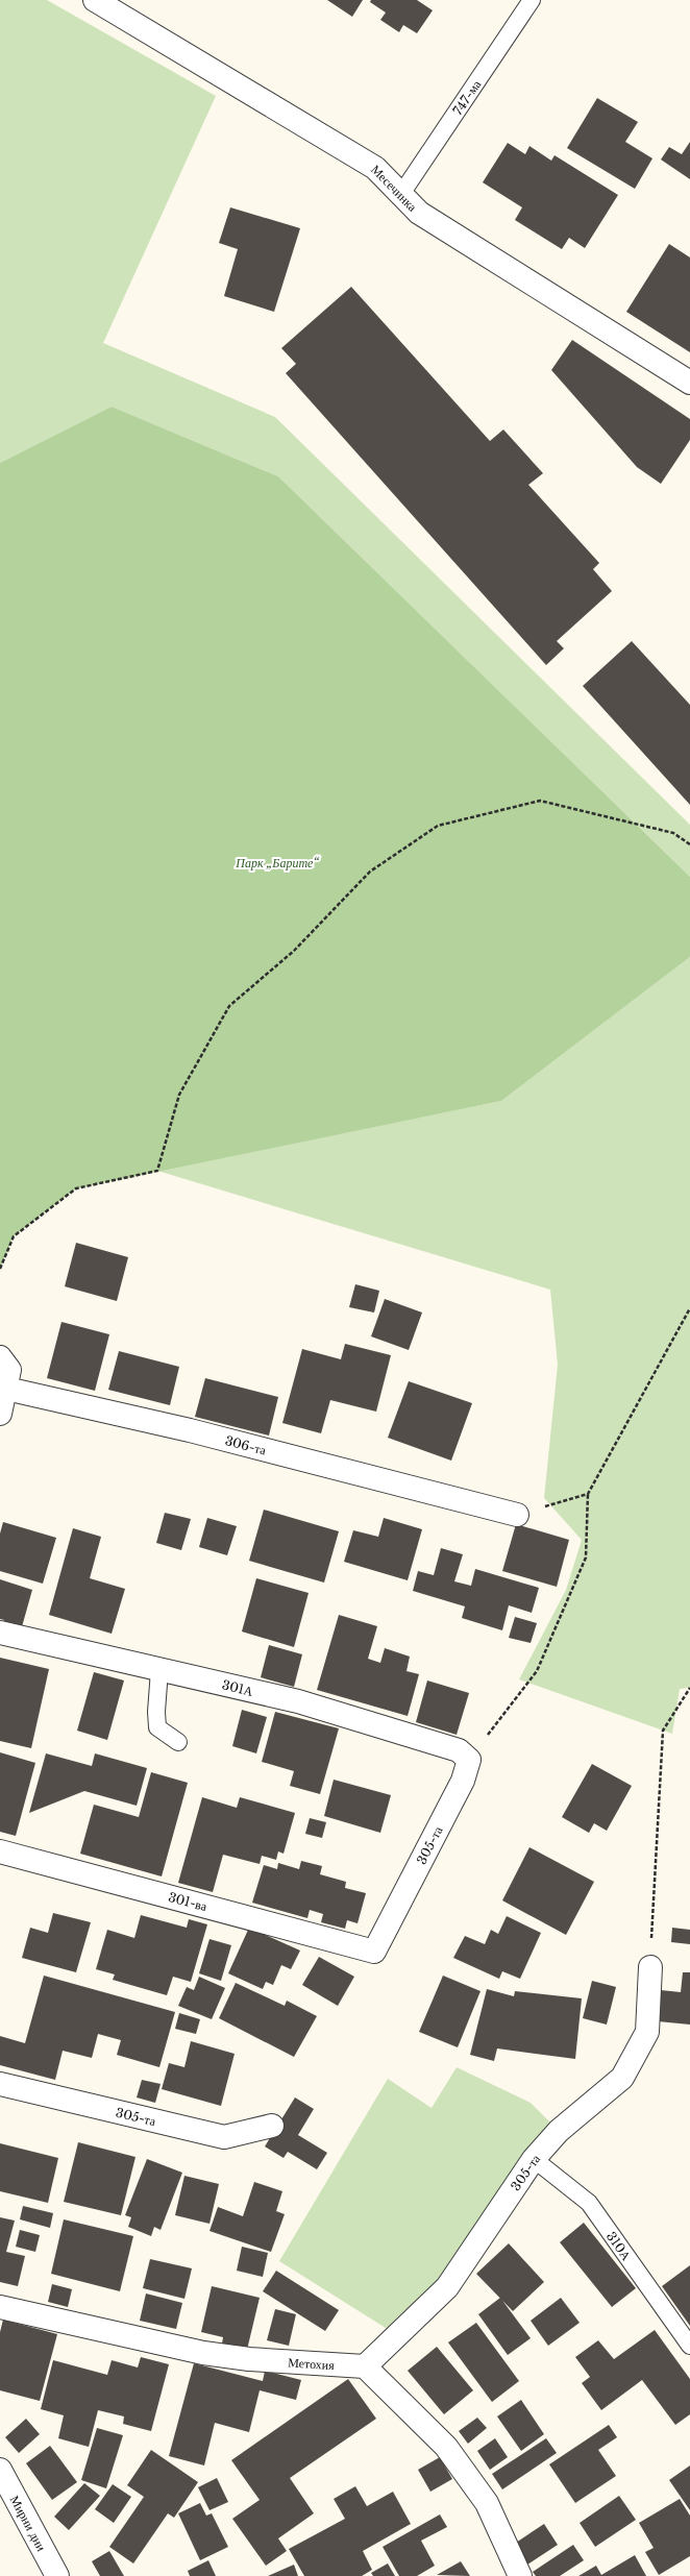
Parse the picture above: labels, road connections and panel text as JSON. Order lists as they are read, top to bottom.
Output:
{
  "streets": {
    "street": [
      "Месечинка",
      "306-та",
      "301А",
      "305-та",
      "301-ва",
      "Метохия",
      "Мирни дни"
    ],
    "lane": ["747-ма", "310А"]
  },
  "crossings": [
    ["747-ма", "Месечинка"],
    ["301А", "305-та"],
    ["305-та", "301-ва"],
    ["305-та", "310А"],
    ["305-та", "Метохия"]
  ],
  "parks": ["Парк „Барите“"]
}
